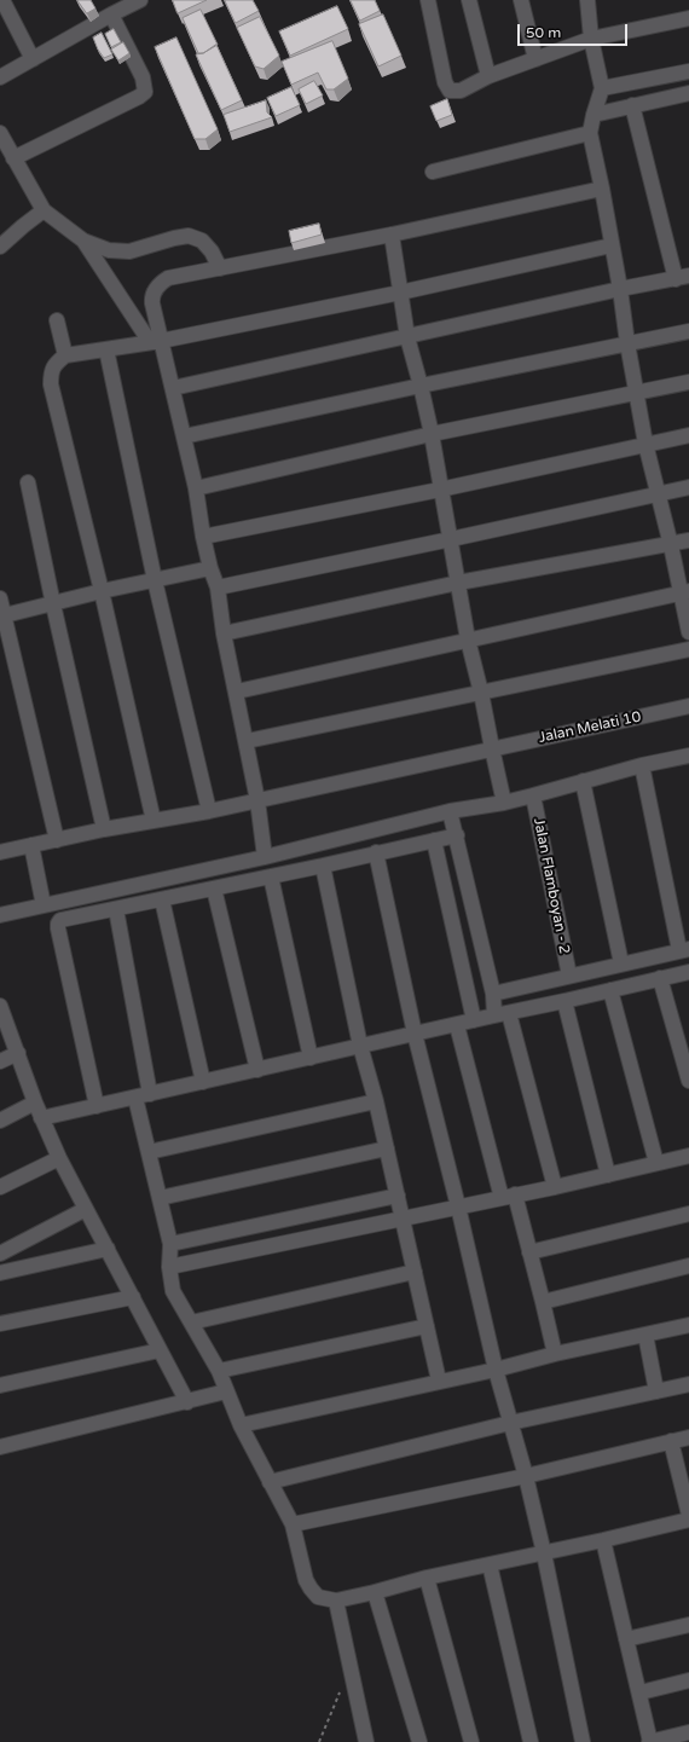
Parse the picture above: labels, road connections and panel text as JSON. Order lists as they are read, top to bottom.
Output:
{
  "streets": {
    "street": ["Jalan Melati 10", "Jalan Flamboyan - 2"]
  },
  "scale_bar": "50 m"
}
